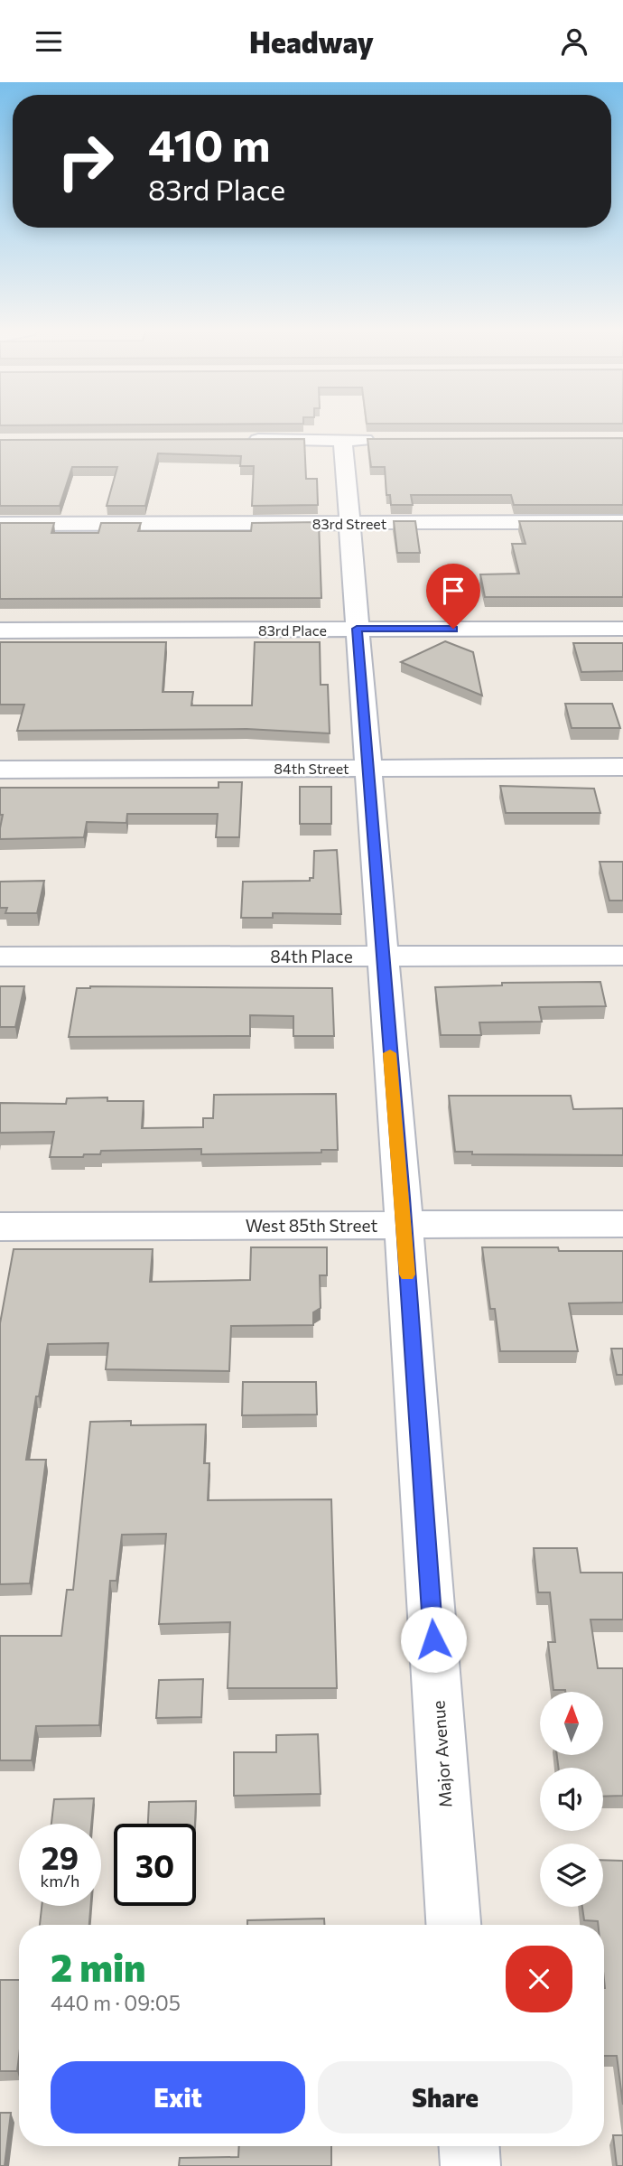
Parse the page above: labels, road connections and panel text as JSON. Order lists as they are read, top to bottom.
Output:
{
  "streets": {
    "street": [
      "83rd Street",
      "83rd Place",
      "84th Street",
      "84th Place",
      "West 85th Street",
      "Major Avenue"
    ]
  },
  "crossings": [
    ["83rd Street", "Major Avenue"],
    ["83rd Place", "Major Avenue"],
    ["84th Street", "Major Avenue"],
    ["84th Place", "Major Avenue"],
    ["West 85th Street", "Major Avenue"]
  ],
  "north": "top",
  "page": {
    "header": "Headway",
    "turn": ["410 m", "83rd Place"],
    "speed": "29 km/h",
    "limit": "30",
    "heading": ["2 min", "440 m · 09:05"],
    "buttons": ["Exit", "Share"]
  }
}
